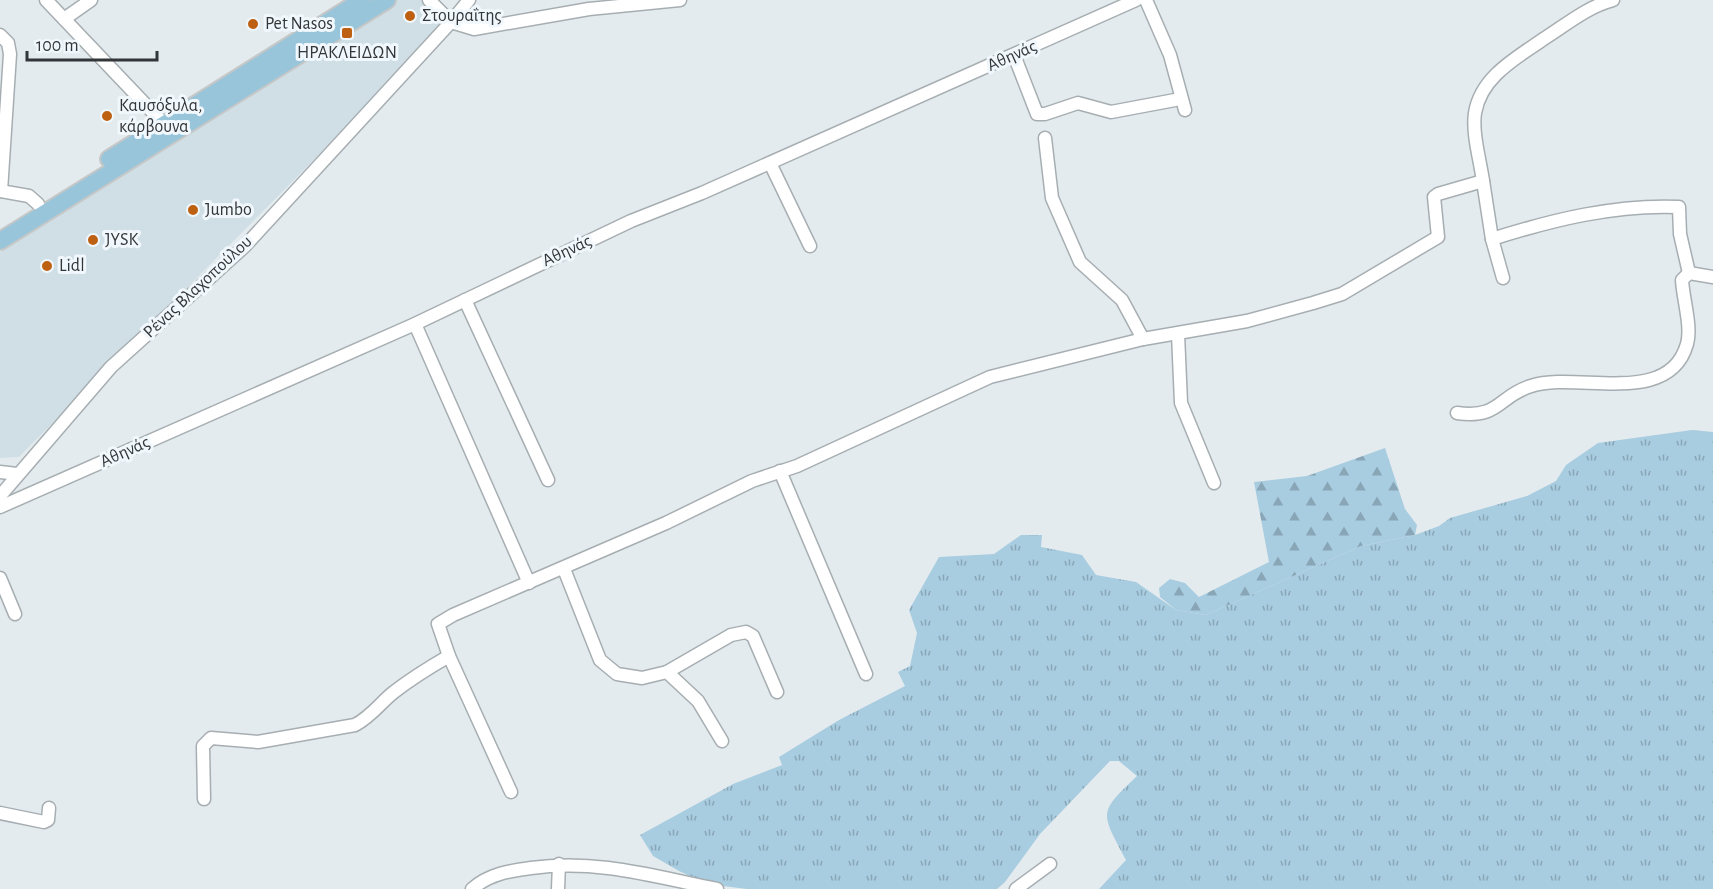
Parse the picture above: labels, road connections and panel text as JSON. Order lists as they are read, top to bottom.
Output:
{
  "streets": {
    "street": ["Αθηνάς", "Ρένας Βλαχοπούλου"]
  },
  "places": {
    "other": [
      "Στουραΐτης",
      "Pet Nasos",
      "Καυσόξυλα, κάρβουνα",
      "Jumbo",
      "JYSK",
      "Lidl"
    ],
    "transit": ["ΗΡΑΚΛΕΙΔΩΝ"]
  },
  "scale_bar": "100 m"
}
